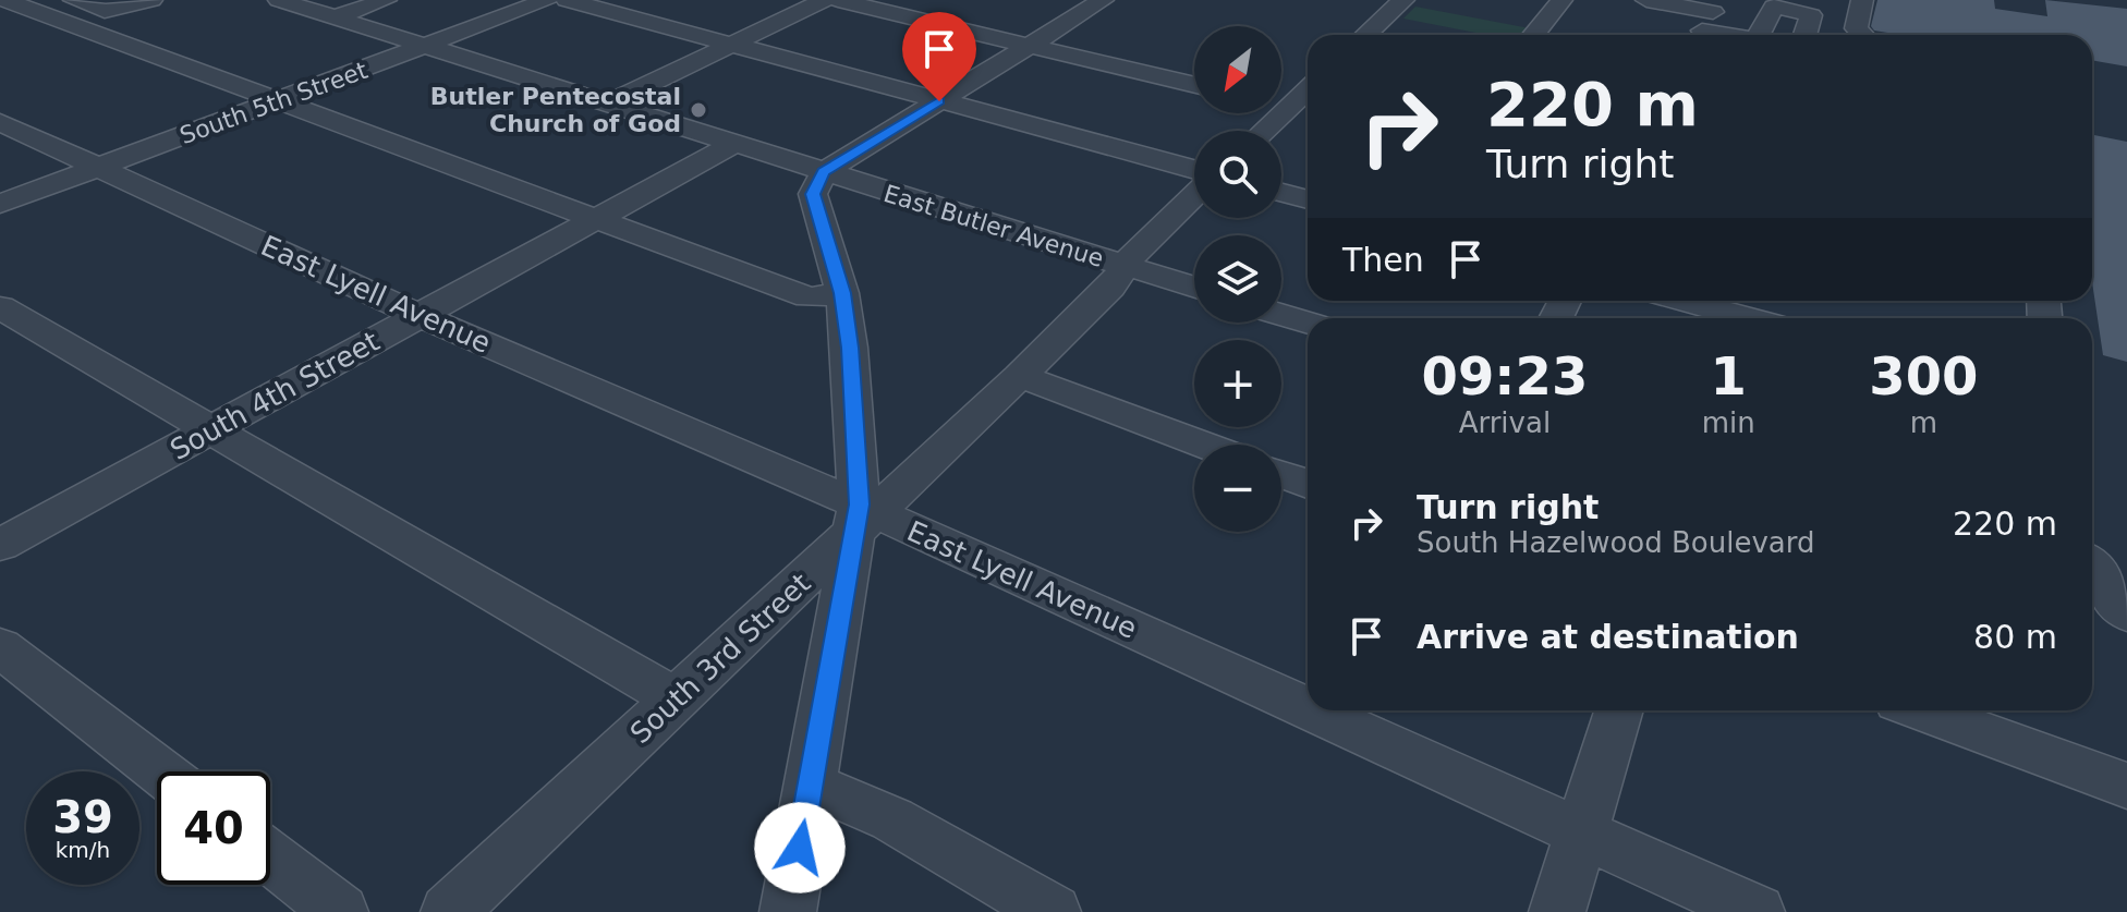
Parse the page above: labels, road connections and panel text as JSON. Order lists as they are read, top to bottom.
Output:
{
  "streets": {
    "street": [
      "South 5th Street",
      "East Butler Avenue",
      "East Lyell Avenue",
      "South 4th Street",
      "South 3rd Street"
    ]
  },
  "crossings": [
    ["South 5th Street", "East Butler Avenue"],
    ["South 5th Street", "East Lyell Avenue"],
    ["East Butler Avenue", "South 4th Street"],
    ["East Butler Avenue", "South 3rd Street"],
    ["East Lyell Avenue", "South 4th Street"],
    ["East Lyell Avenue", "South 3rd Street"]
  ],
  "places": ["Butler Pentecostal Church of God"],
  "north": "bottom left",
  "page": {
    "map_buttons": ["+", "−"],
    "turn": ["220 m", "Turn right"],
    "then": "Then",
    "eta": [
      "09:23",
      "Arrival",
      "1",
      "min",
      "300",
      "m"
    ],
    "list": [
      {
        "name": "Turn right",
        "note": "South Hazelwood Boulevard",
        "value": "220 m"
      },
      {
        "name": "Arrive at destination",
        "value": "80 m"
      }
    ],
    "speed": "39 km/h",
    "limit": "40"
  }
}
